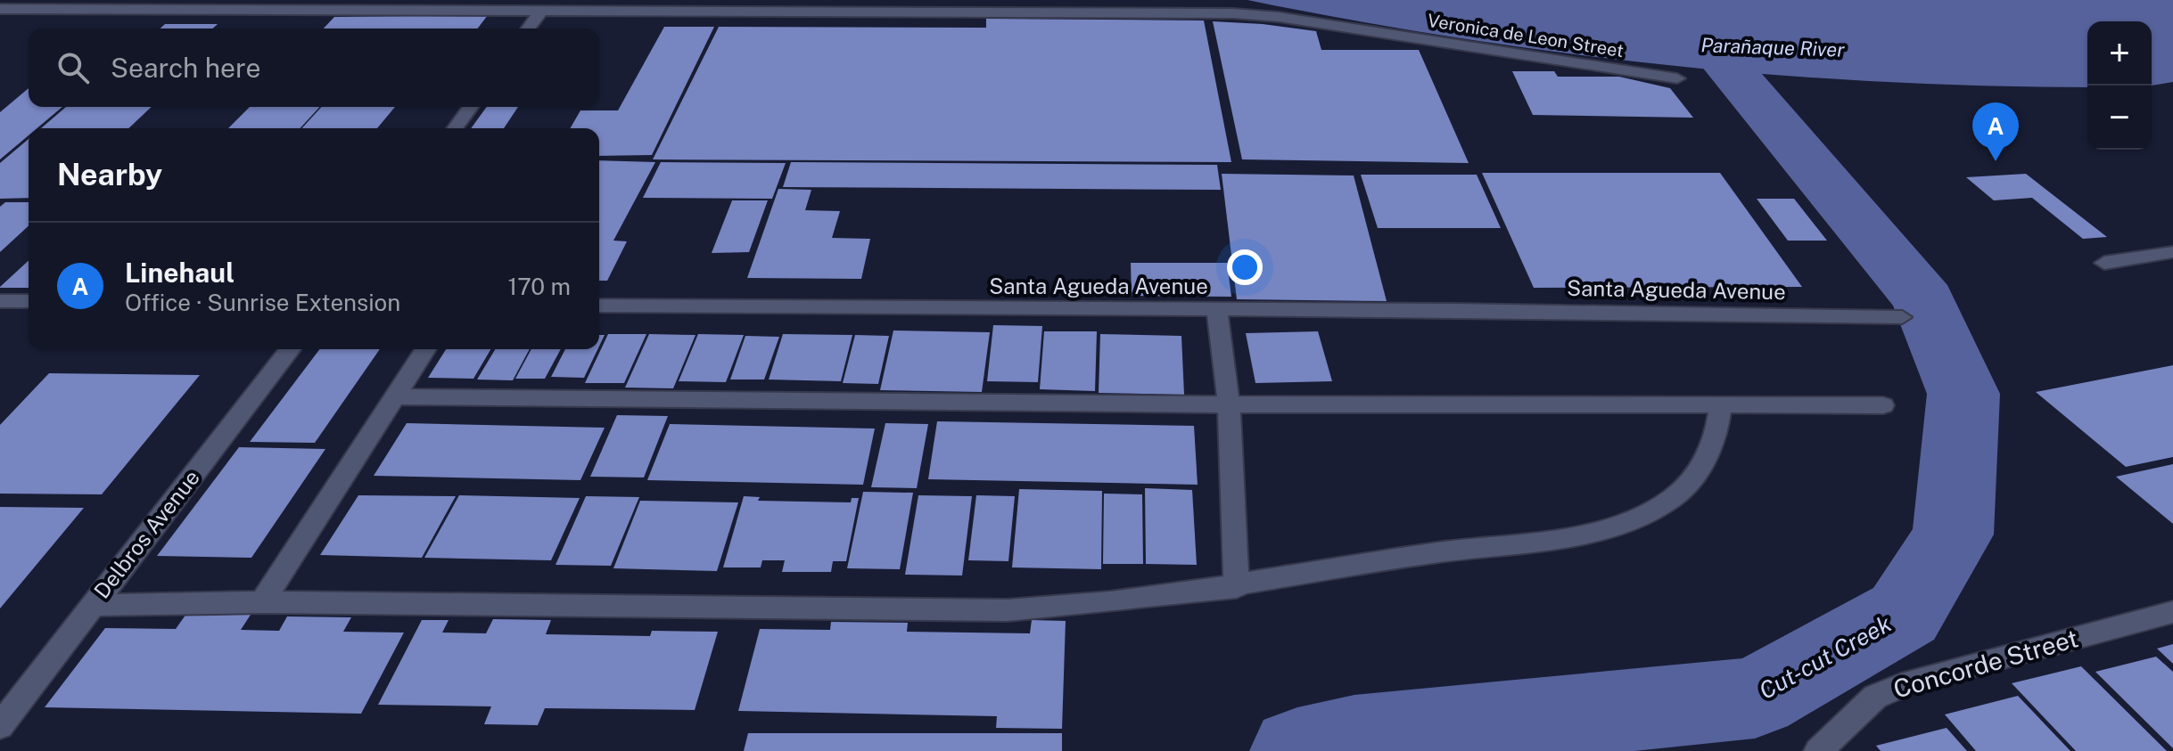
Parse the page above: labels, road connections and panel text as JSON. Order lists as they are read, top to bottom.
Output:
{
  "streets": {
    "street": [
      "Veronica de Leon Street",
      "Santa Agueda Avenue",
      "Delbros Avenue",
      "Concorde Street"
    ]
  },
  "water": ["Parañaque River", "Cut-cut Creek"],
  "page": {
    "map_buttons": ["+", "−"],
    "search": "Search here",
    "pins": "A",
    "heading": "Nearby",
    "list": [
      {
        "mark": "A",
        "name": "Linehaul",
        "note": "Office · Sunrise Extension",
        "value": "170 m"
      }
    ]
  }
}
